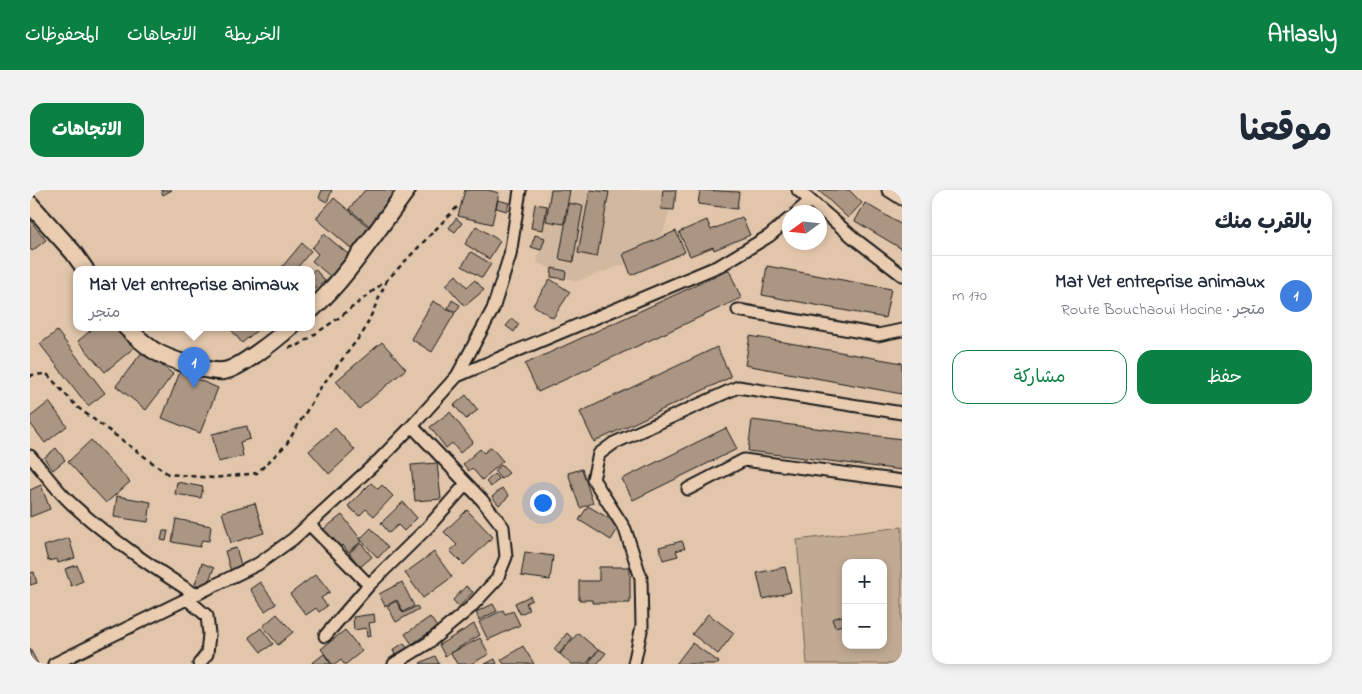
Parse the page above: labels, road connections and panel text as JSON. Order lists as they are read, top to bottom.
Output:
{
  "north": "left",
  "page": {
    "header": "Atlasly",
    "nav": ["الخريطة", "الاتجاهات", "المحفوظات"],
    "title": "موقعنا",
    "buttons": [
      "الاتجاهات",
      ["حفظ", "مشاركة"]
    ],
    "heading": "بالقرب منك",
    "list": [
      {
        "mark": "1",
        "name": "Mat Vet entreprise animaux",
        "note": "متجر · Route Bouchaoui Hocine",
        "value": "170 m"
      }
    ],
    "popup": ["Mat Vet entreprise animaux", "متجر"],
    "pins": "1",
    "map_buttons": ["+", "−"]
  }
}
